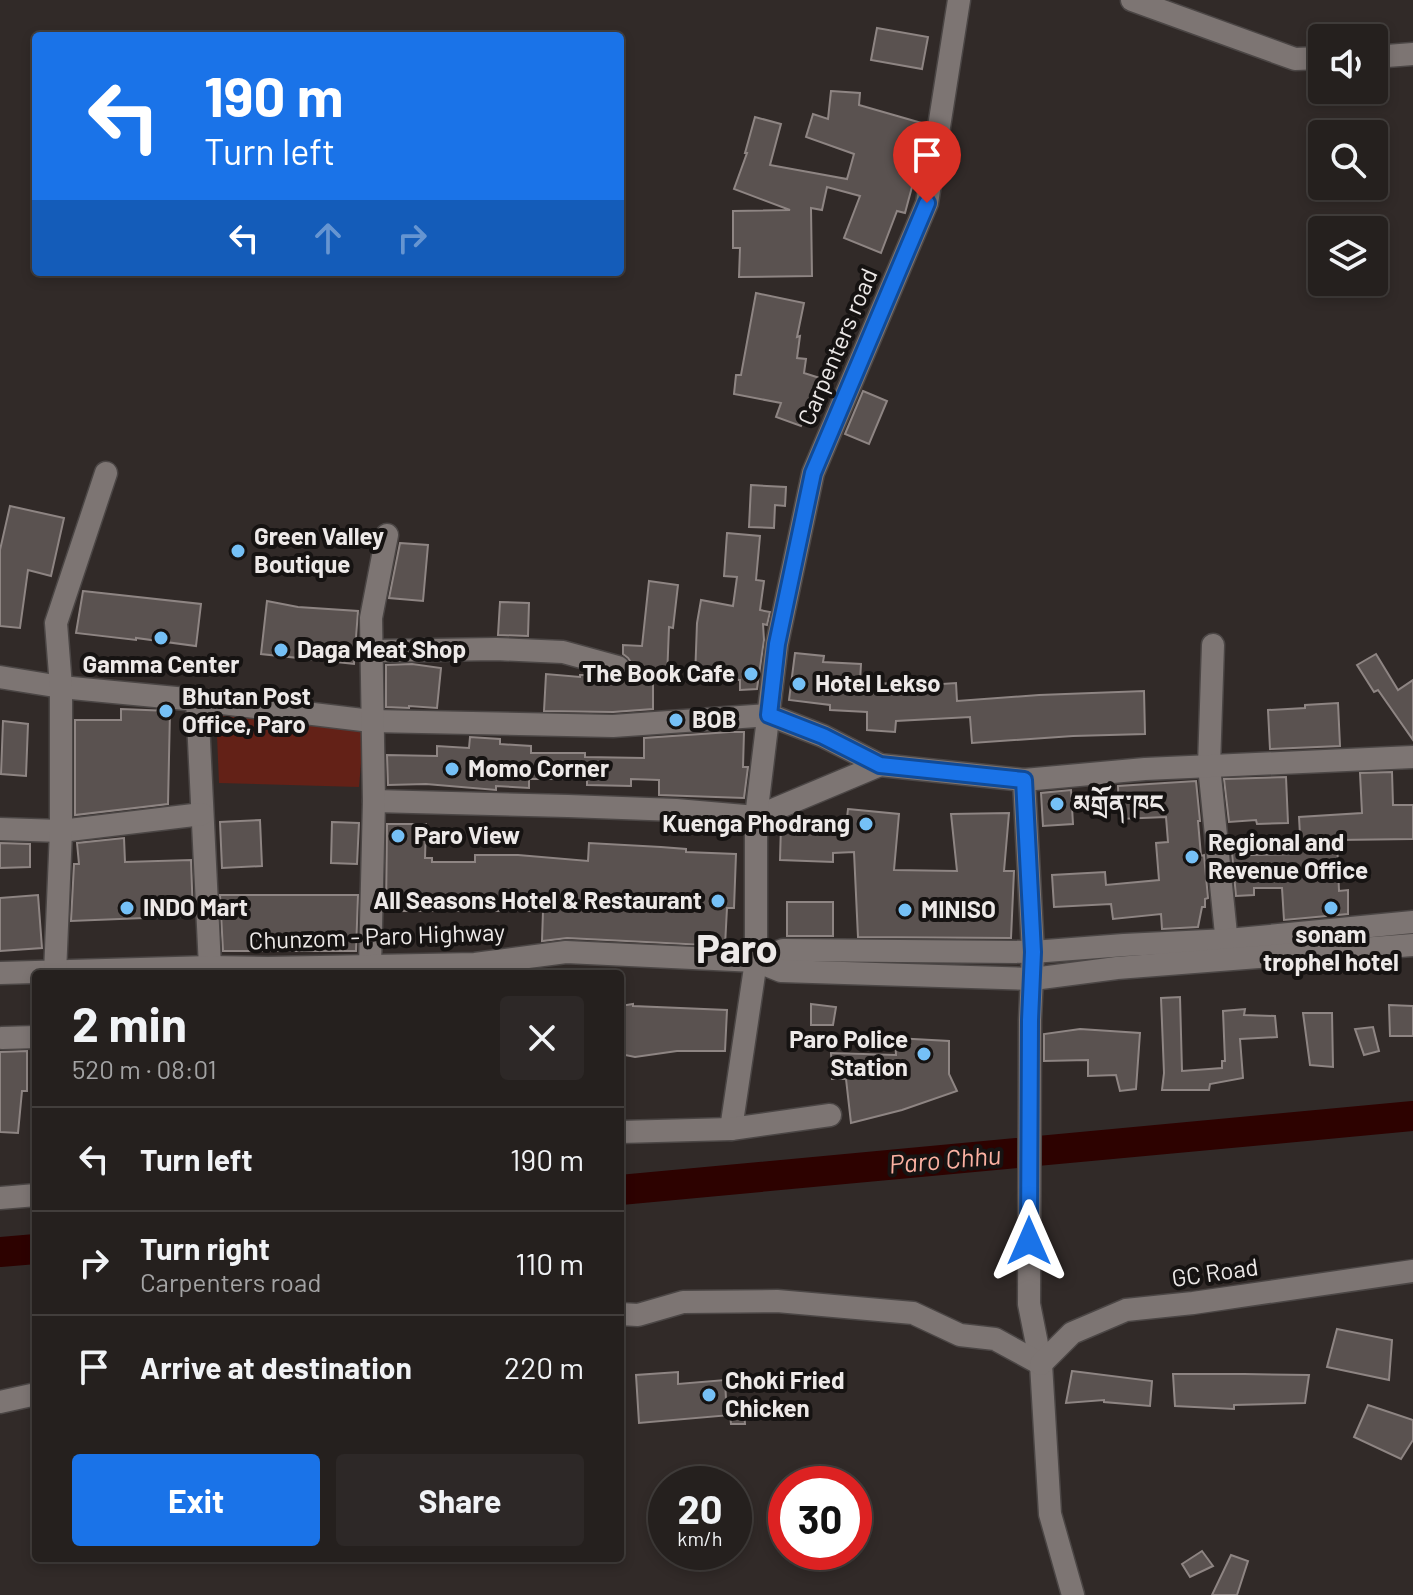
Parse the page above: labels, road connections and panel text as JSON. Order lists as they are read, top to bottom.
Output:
{
  "streets": {
    "street": ["Carpenters road", "Chunzom - Paro Highway", "GC Road"]
  },
  "crossings": [
    ["Carpenters road", "Chunzom - Paro Highway"]
  ],
  "districts": ["Paro"],
  "water": ["Paro Chhu"],
  "places": [
    "Green Valley Boutique",
    "Gamma Center",
    "Daga Meat Shop",
    "The Book Cafe",
    "Hotel Lekso",
    "Bhutan Post Office, Paro",
    "BOB",
    "Momo Corner",
    "མགྲོན་ཁང",
    "Kuenga Phodrang",
    "Paro View",
    "Regional and Revenue Office",
    "All Seasons Hotel & Restaurant",
    "INDO Mart",
    "sonam trophel hotel",
    "MINISO",
    "Paro Police Station",
    "Choki Fried Chicken"
  ],
  "page": {
    "turn": ["190 m", "Turn left"],
    "heading": ["2 min", "520 m · 08:01"],
    "list": [
      {
        "name": "Turn left",
        "value": "190 m"
      },
      {
        "name": "Turn right",
        "note": "Carpenters road",
        "value": "110 m"
      },
      {
        "name": "Arrive at destination",
        "value": "220 m"
      }
    ],
    "buttons": ["Exit", "Share"],
    "speed": "20 km/h",
    "limit": "30"
  }
}
